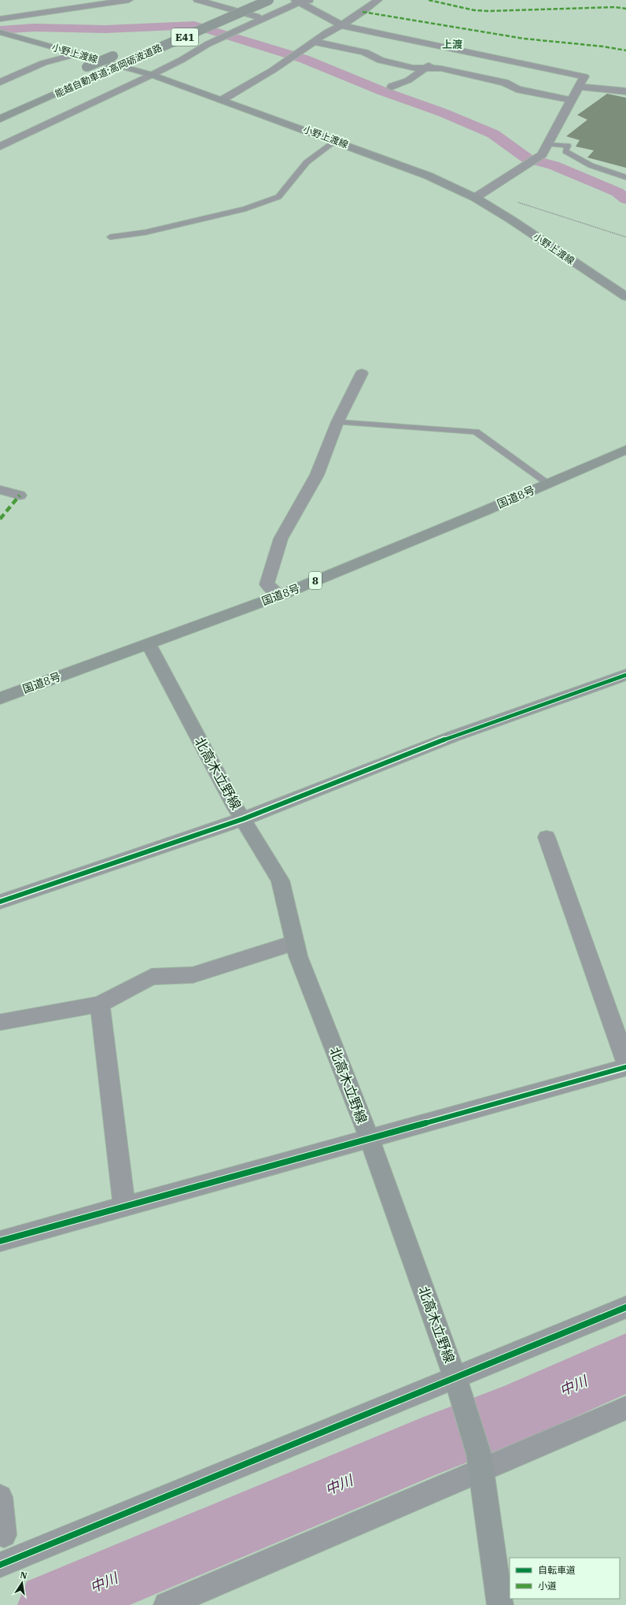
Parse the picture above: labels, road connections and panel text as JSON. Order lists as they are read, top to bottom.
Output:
{
  "streets": {
    "highway": [
      "E41",
      "能越自動車道;高岡砺波道路",
      "国道8号",
      "8"
    ],
    "main road": ["小野上渡線", "北高木立野線"]
  },
  "crossings": [
    ["国道8号", "北高木立野線"]
  ],
  "districts": ["上渡"],
  "water": ["中川"],
  "legend": ["自転車道", "小道"],
  "north": "top"
}
